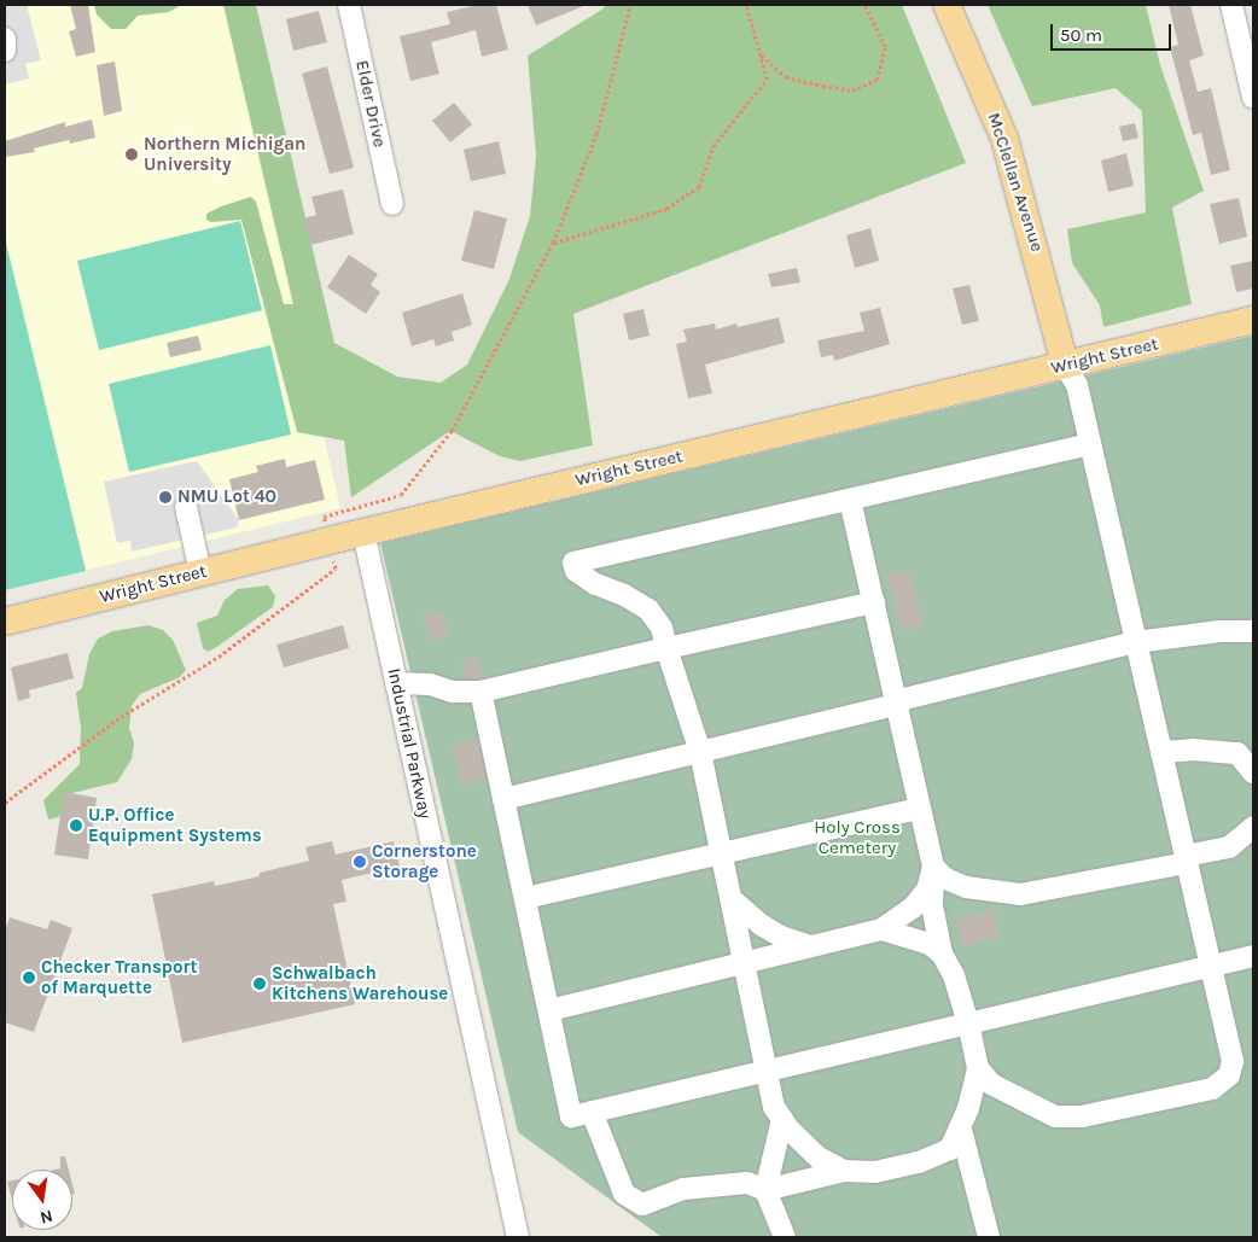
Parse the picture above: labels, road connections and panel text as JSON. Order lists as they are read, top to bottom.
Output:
{
  "streets": {
    "main road": ["McClellan Avenue", "Wright Street"],
    "street": ["Elder Drive", "Industrial Parkway"]
  },
  "crossings": [
    ["McClellan Avenue", "Wright Street"],
    ["Wright Street", "Industrial Parkway"]
  ],
  "parks": ["Holy Cross Cemetery"],
  "places": [
    "Northern Michigan University",
    "NMU Lot 40",
    "U.P. Office Equipment Systems",
    "Cornerstone Storage",
    "Checker Transport of Marquette",
    "Schwalbach Kitchens Warehouse"
  ],
  "scale_bar": "50 m",
  "north": "bottom"
}
